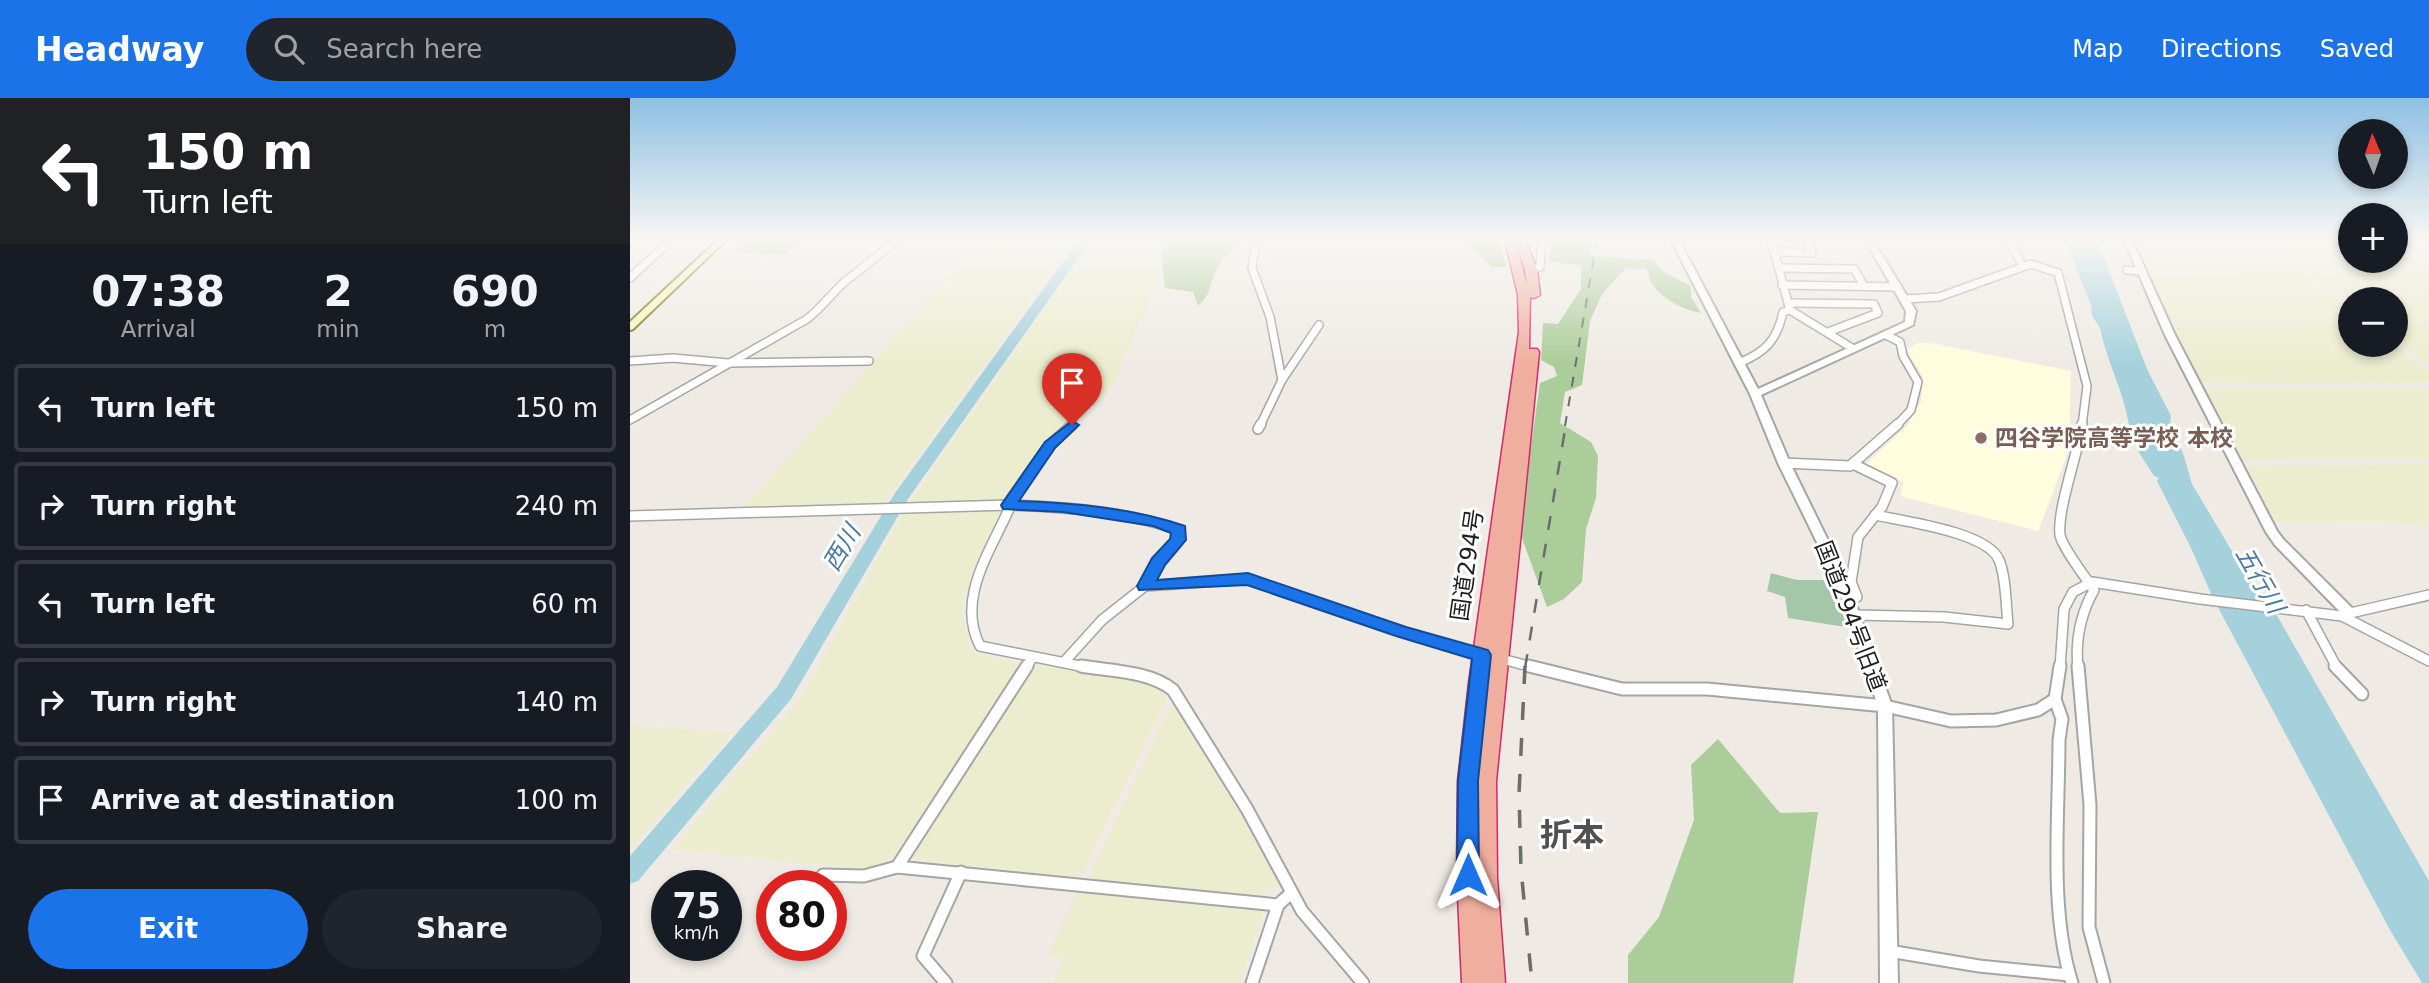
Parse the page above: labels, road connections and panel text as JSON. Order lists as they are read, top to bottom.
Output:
{
  "streets": {
    "highway": ["国道294号"],
    "street": ["国道294号旧道"]
  },
  "districts": ["折本"],
  "water": ["西川", "五行川"],
  "places": ["四谷学院高等学校 本校"],
  "north": "top",
  "page": {
    "header": "Headway",
    "search": "Search here",
    "nav": ["Map", "Directions", "Saved"],
    "turn": ["150 m", "Turn left"],
    "map_buttons": ["+", "−"],
    "eta": [
      "07:38",
      "Arrival",
      "2",
      "min",
      "690",
      "m"
    ],
    "list": [
      {
        "name": "Turn left",
        "value": "150 m"
      },
      {
        "name": "Turn right",
        "value": "240 m"
      },
      {
        "name": "Turn left",
        "value": "60 m"
      },
      {
        "name": "Turn right",
        "value": "140 m"
      },
      {
        "name": "Arrive at destination",
        "value": "100 m"
      }
    ],
    "speed": "75 km/h",
    "limit": "80",
    "buttons": ["Exit", "Share"]
  }
}
